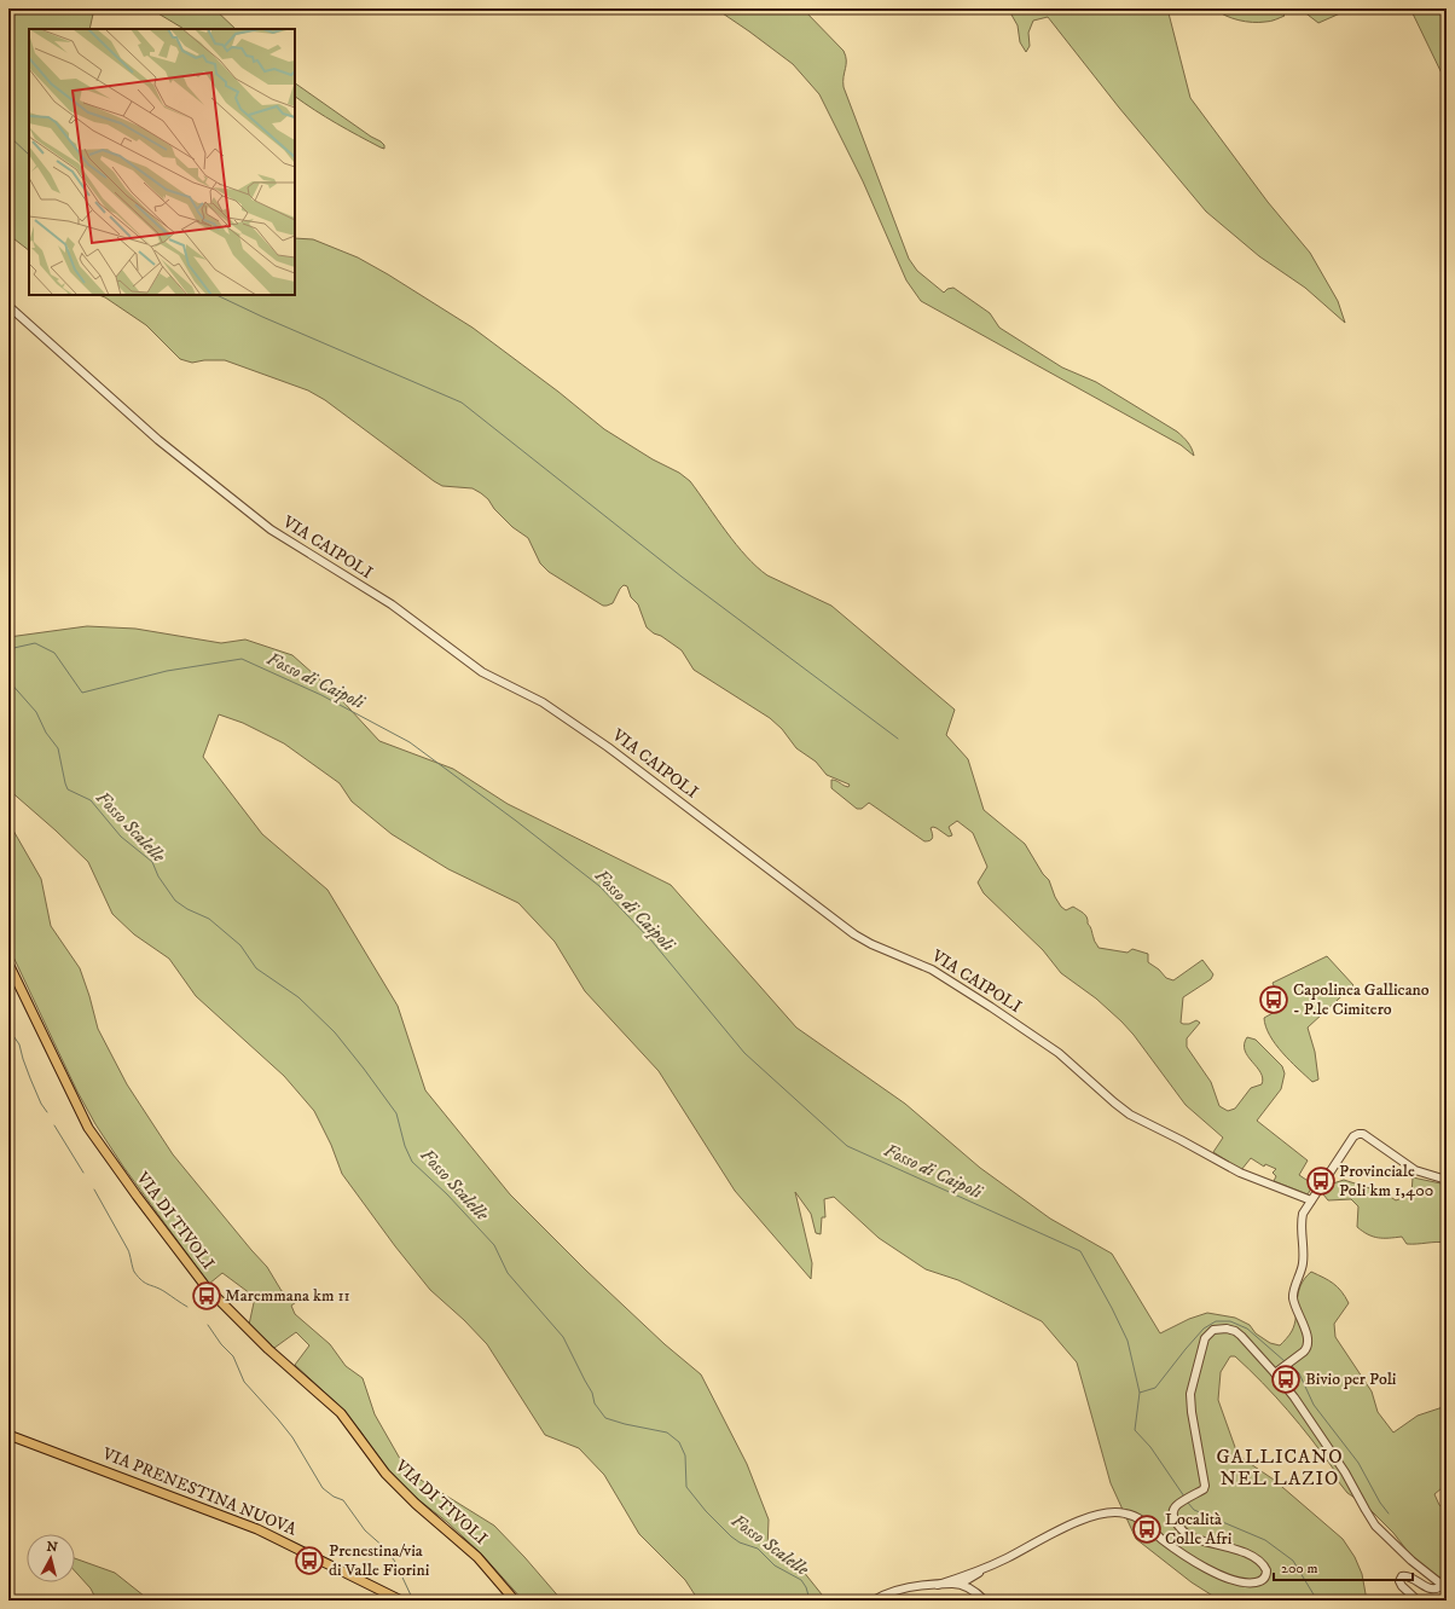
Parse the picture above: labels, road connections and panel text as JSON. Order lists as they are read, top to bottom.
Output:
{
  "streets": {
    "main road": ["VIA DI TIVOLI", "VIA PRENESTINA NUOVA"],
    "street": ["VIA CAIPOLI"]
  },
  "districts": ["GALLICANO NEL LAZIO"],
  "water": ["Fosso di Caipoli", "Fosso Scalelle"],
  "places": {
    "bus stop": [
      "Capolinea Gallicano - P.le Cimitero",
      "Provinciale Poli km 1,400",
      "Maremmana km 11",
      "Bivio per Poli",
      "Località Colle Afri",
      "Prenestina/via di Valle Fiorini"
    ]
  },
  "scale_bar": "200 m",
  "north": "top"
}
